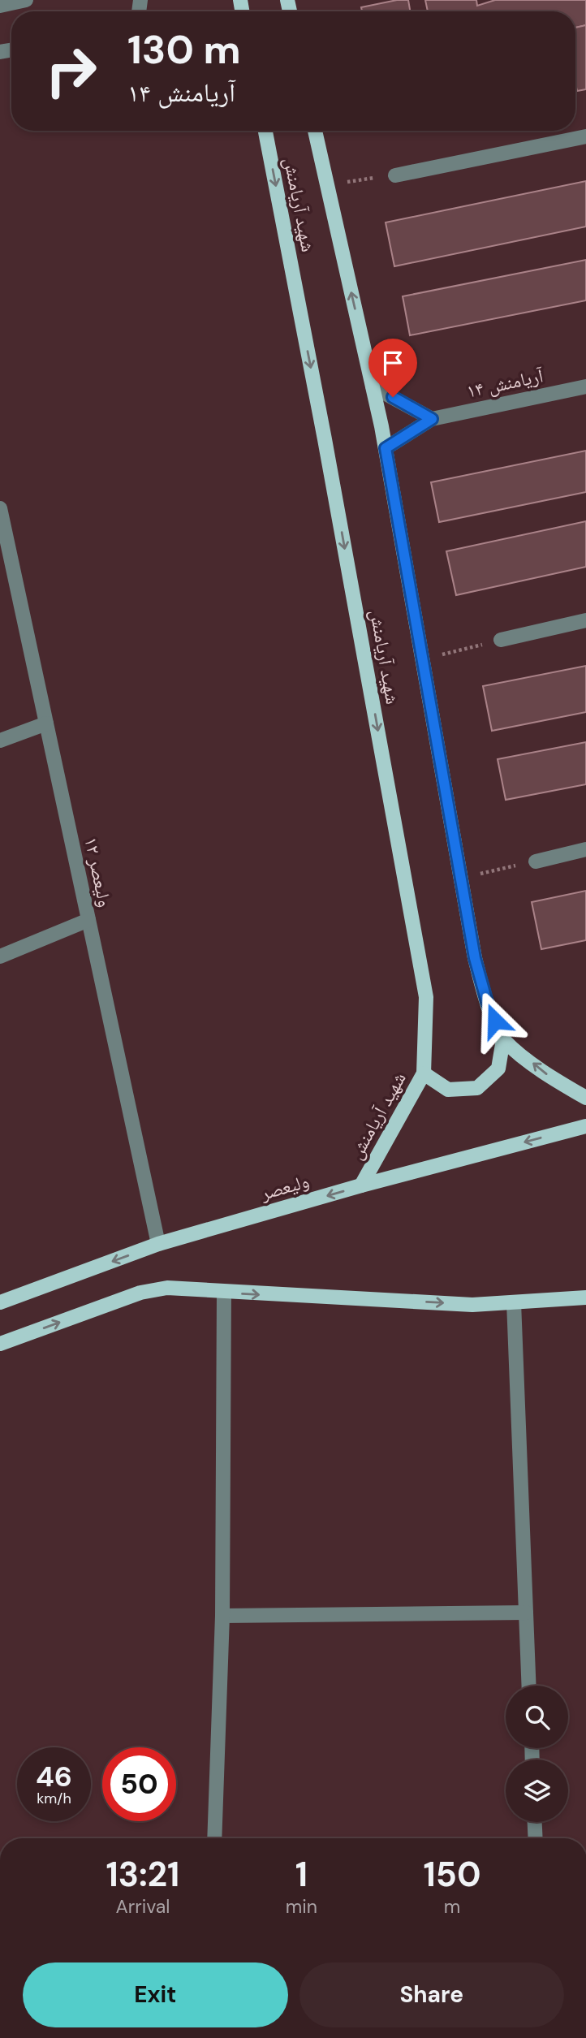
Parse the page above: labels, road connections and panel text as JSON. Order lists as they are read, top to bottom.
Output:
{
  "streets": {
    "main road": ["شهید آریامنش", "ولیعصر"],
    "street": ["آریامنش ۱۴", "ولیعصر ۱۲"]
  },
  "crossings": [
    ["شهید آریامنش", "آریامنش ۱۴"],
    ["شهید آریامنش", "ولیعصر"],
    ["ولیعصر ۱۲", "ولیعصر"]
  ],
  "page": {
    "turn": ["130 m", "آریامنش ۱۴"],
    "speed": "46 km/h",
    "limit": "50",
    "eta": [
      "13:21",
      "Arrival",
      "1",
      "min",
      "150",
      "m"
    ],
    "buttons": ["Exit", "Share"]
  }
}
